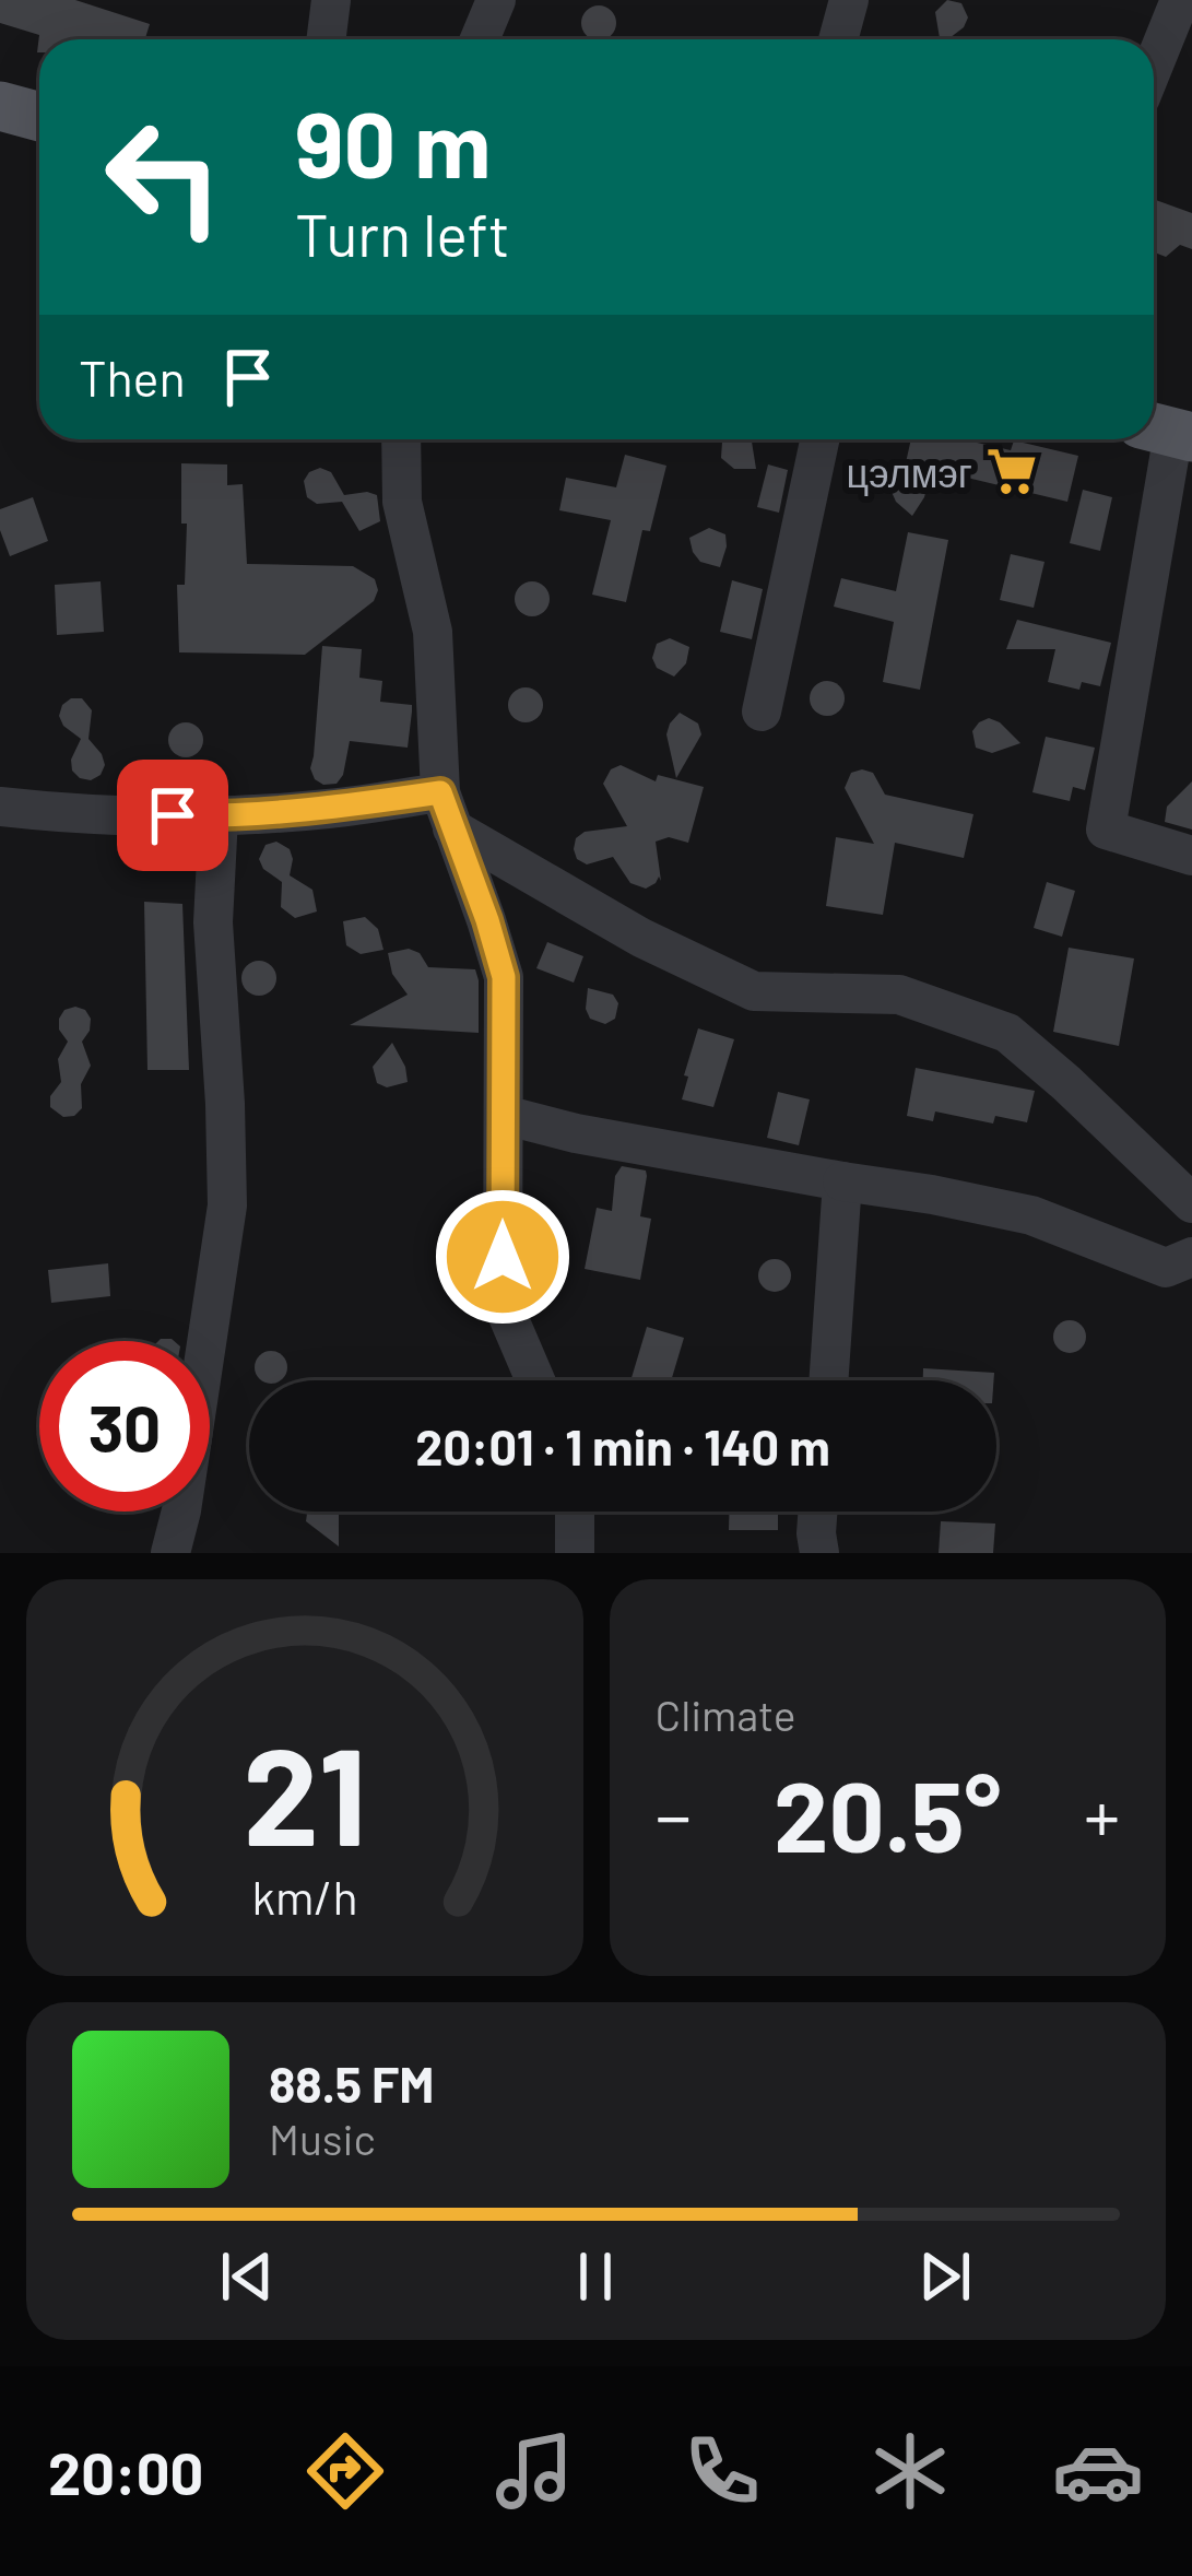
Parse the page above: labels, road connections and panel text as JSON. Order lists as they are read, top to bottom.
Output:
{
  "places": {
    "supermarket": ["цэлмэг"]
  },
  "page": {
    "turn": ["90 m", "Turn left"],
    "then": "Then",
    "limit": "30",
    "trip": "20:01 · 1 min · 140 m",
    "tile": "Climate",
    "heat": ["−", "20.5°", "+"],
    "song": ["88.5 FM", "Music"],
    "tabs": "20:00",
    "gauge": ["21", "km/h"]
  }
}
